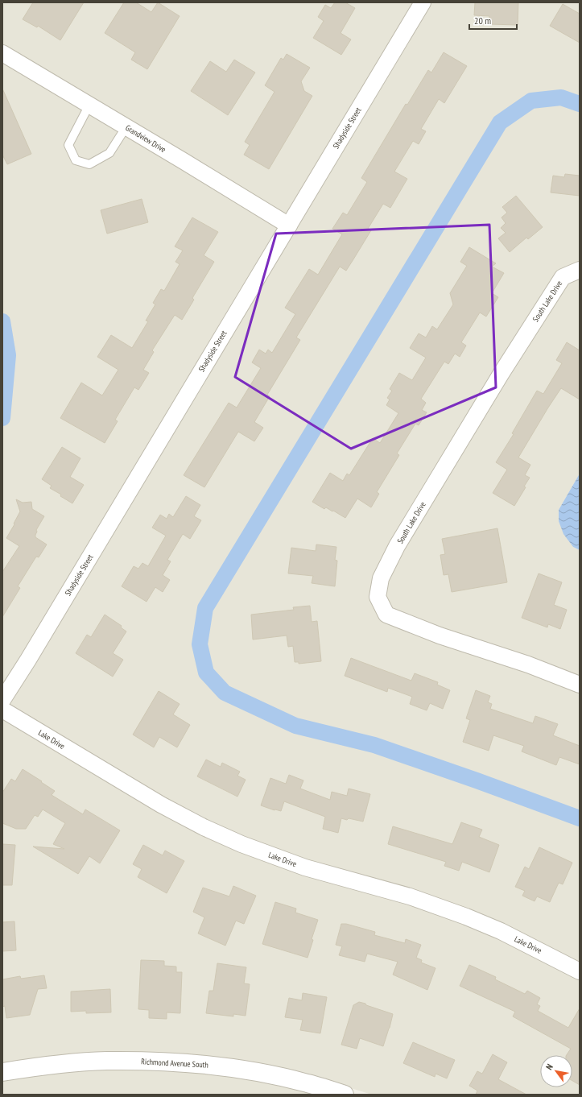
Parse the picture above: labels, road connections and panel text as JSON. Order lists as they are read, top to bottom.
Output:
{
  "streets": {
    "street": [
      "Shadyside Street",
      "Grandview Drive",
      "South Lake Drive",
      "Lake Drive",
      "Richmond Avenue South"
    ]
  },
  "crossings": [
    ["Shadyside Street", "Grandview Drive"]
  ],
  "scale_bar": "20 m",
  "north": "top left"
}
